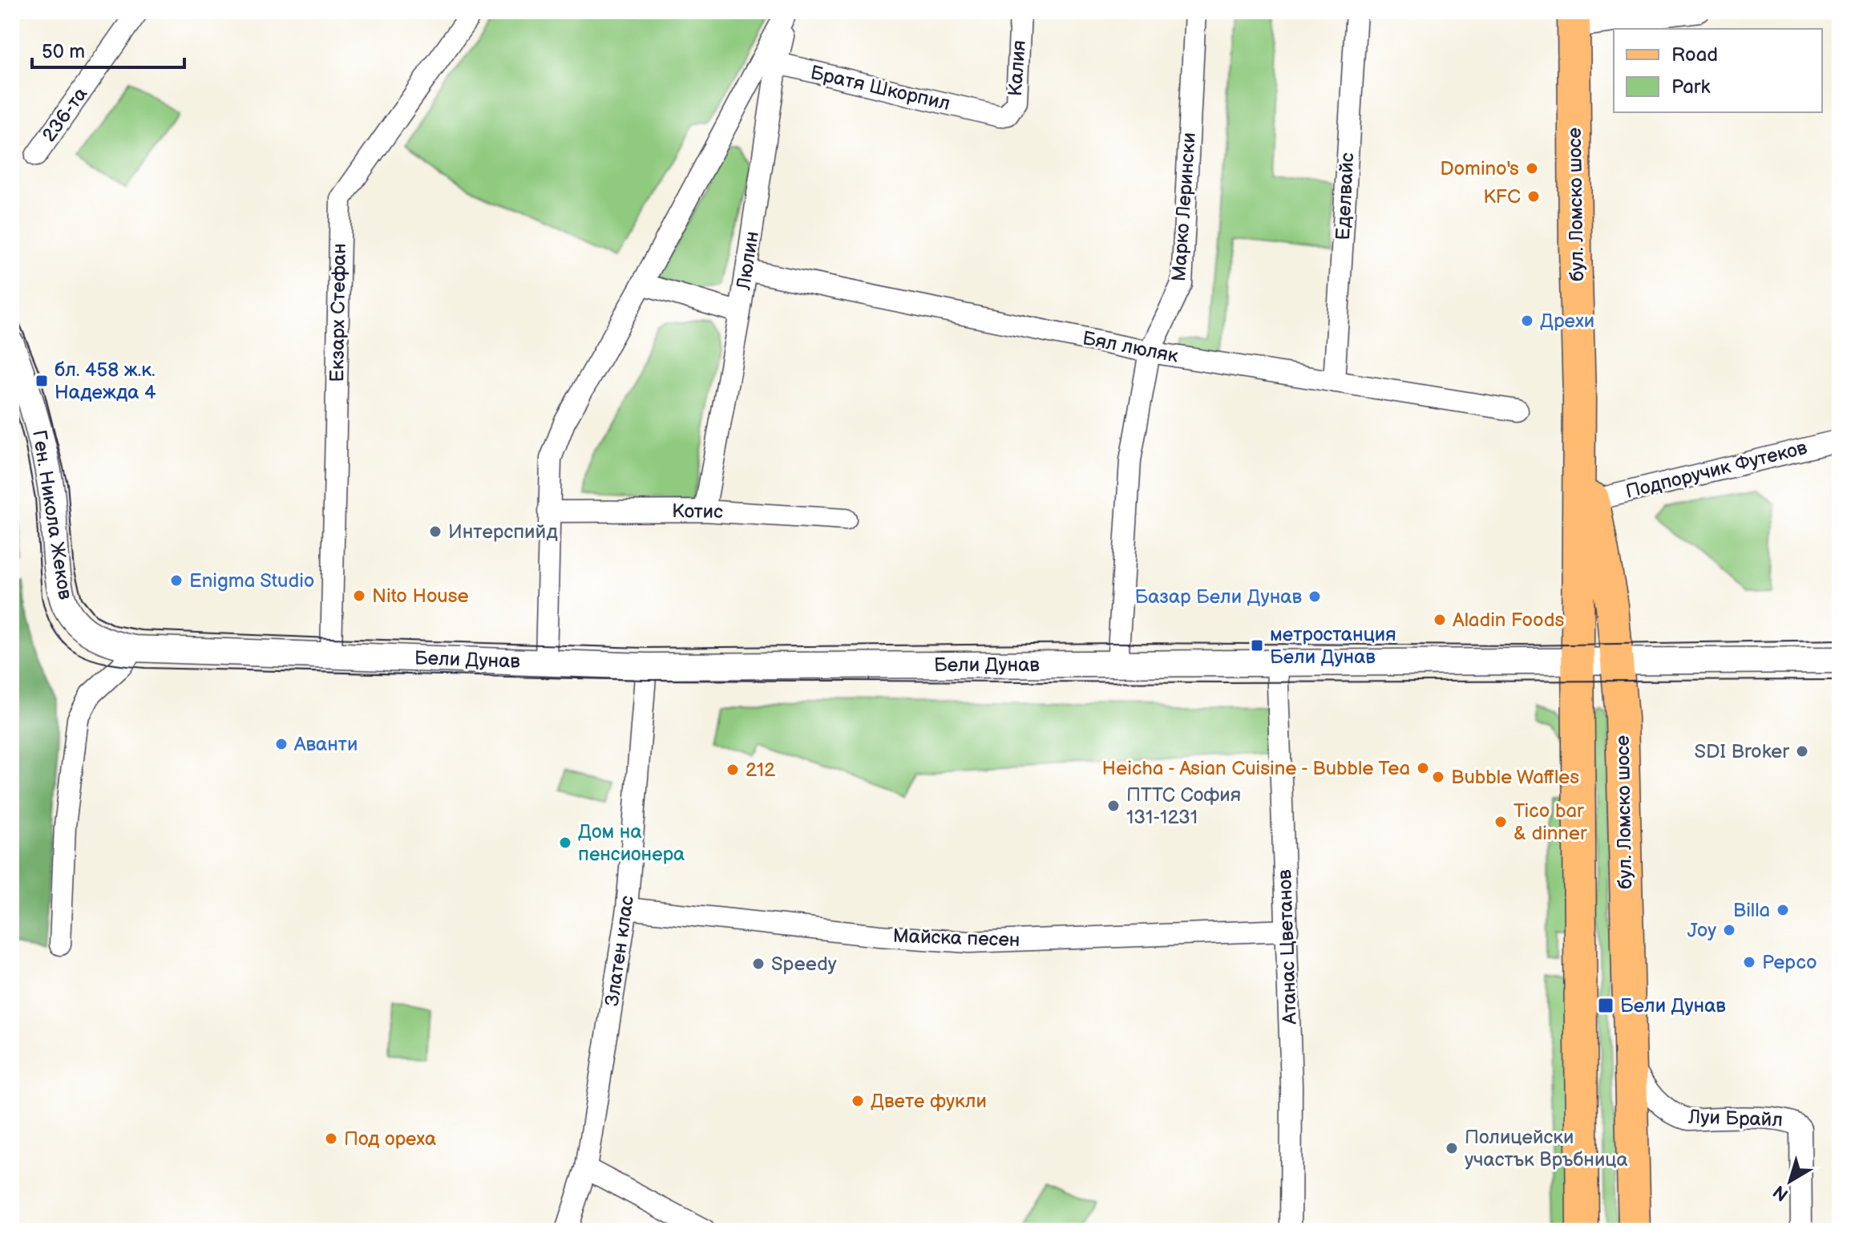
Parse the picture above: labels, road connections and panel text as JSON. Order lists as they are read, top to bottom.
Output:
{
  "streets": {
    "main road": ["бул. Ломско шосе"],
    "street": [
      "Калия",
      "Братя Шкорпил",
      "236-та",
      "Еделвайс",
      "Марко Лерински",
      "Люлин",
      "Екзарх Стефан",
      "Бял люляк",
      "Подпоручик Футеков",
      "Котис",
      "Ген. Никола Жеков",
      "Бели Дунав",
      "Майска песен",
      "Атанас Цветанов",
      "Златен клас",
      "Луи Брайл"
    ]
  },
  "crossings": [
    ["Калия", "Братя Шкорпил"],
    ["Братя Шкорпил", "Люлин"],
    ["Еделвайс", "Бял люляк"],
    ["бул. Ломско шосе", "Подпоручик Футеков"],
    ["бул. Ломско шосе", "Бели Дунав"],
    ["бул. Ломско шосе", "Луи Брайл"],
    ["Марко Лерински", "Бял люляк"],
    ["Марко Лерински", "Бели Дунав"],
    ["Люлин", "Бял люляк"],
    ["Люлин", "Котис"],
    ["Екзарх Стефан", "Бели Дунав"],
    ["Ген. Никола Жеков", "Бели Дунав"],
    ["Бели Дунав", "Атанас Цветанов"],
    ["Бели Дунав", "Златен клас"],
    ["Майска песен", "Атанас Цветанов"],
    ["Майска песен", "Златен клас"]
  ],
  "places": {
    "other": [
      "Domino's",
      "KFC",
      "Дрехи",
      "Интерспийд",
      "Enigma Studio",
      "Nito House",
      "Базар Бели Дунав",
      "Aladin Foods",
      "Аванти",
      "SDI Broker",
      "Heicha - Asian Cuisine - Bubble Tea",
      "212",
      "Bubble Waffles",
      "ПТТС София 131-1231",
      "Tico bar & dinner",
      "Дом на пенсионера",
      "Billa",
      "Joy",
      "Pepco",
      "Speedy",
      "Двете фукли",
      "Под ореха",
      "Полицейски участък Връбница"
    ],
    "transit": ["бл. 458 ж.к. Надежда 4", "метростанция Бели Дунав", "Бели Дунав"]
  },
  "legend": ["Road", "Park"],
  "scale_bar": "50 m",
  "north": "bottom left"
}
